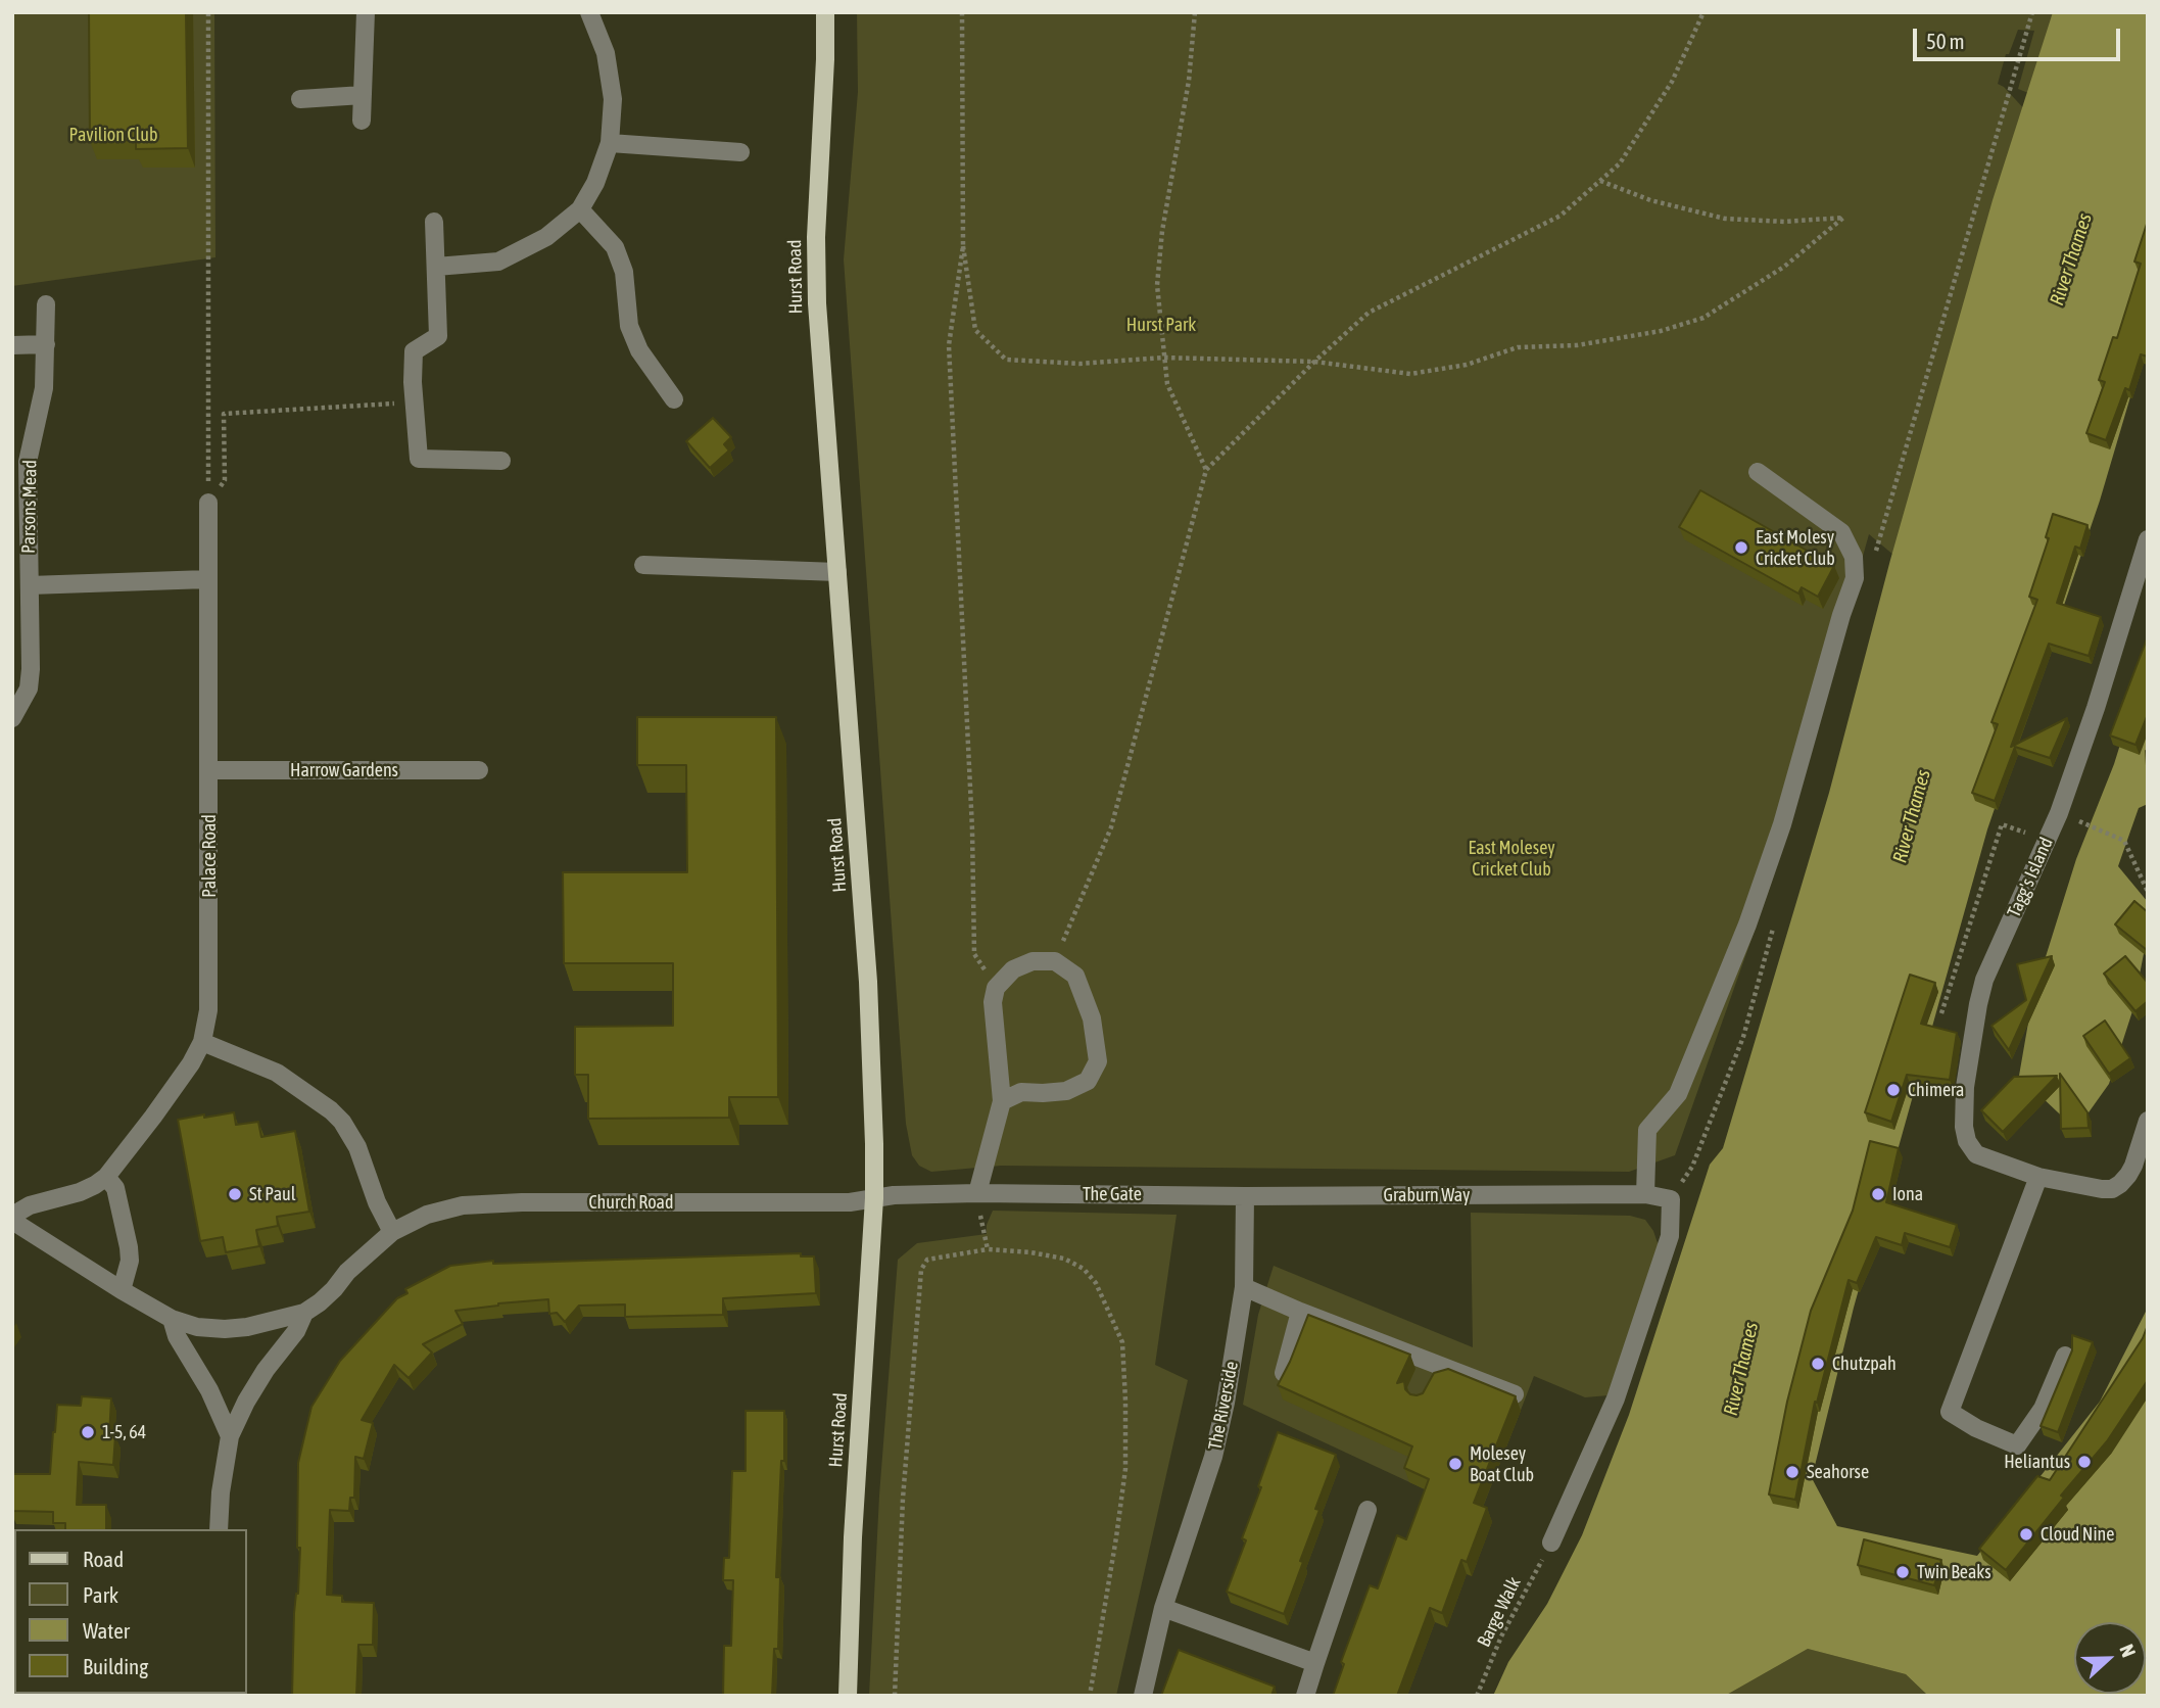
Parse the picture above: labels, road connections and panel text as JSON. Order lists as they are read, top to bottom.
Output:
{
  "streets": {
    "main road": ["Hurst Road"],
    "street": [
      "Parsons Mead",
      "Harrow Gardens",
      "Palace Road",
      "Tagg's Island",
      "The Gate",
      "Graburn Way",
      "Church Road",
      "The Riverside"
    ],
    "path": ["Barge Walk"]
  },
  "crossings": [
    ["Hurst Road", "Church Road"],
    ["Harrow Gardens", "Palace Road"],
    ["Palace Road", "Church Road"],
    ["The Gate", "Graburn Way"],
    ["Graburn Way", "The Riverside"],
    ["Graburn Way", "Barge Walk"]
  ],
  "water": ["River Thames"],
  "parks": ["Pavilion Club", "Hurst Park", "East Molesey Cricket Club"],
  "places": [
    "East Molesy Cricket Club",
    "Chimera",
    "St Paul",
    "Iona",
    "Chutzpah",
    "1-5, 64",
    "Heliantus",
    "Molesey Boat Club",
    "Seahorse",
    "Cloud Nine",
    "Twin Beaks"
  ],
  "legend": [
    "Road",
    "Park",
    "Water",
    "Building"
  ],
  "scale_bar": "50 m",
  "north": "right"
}
